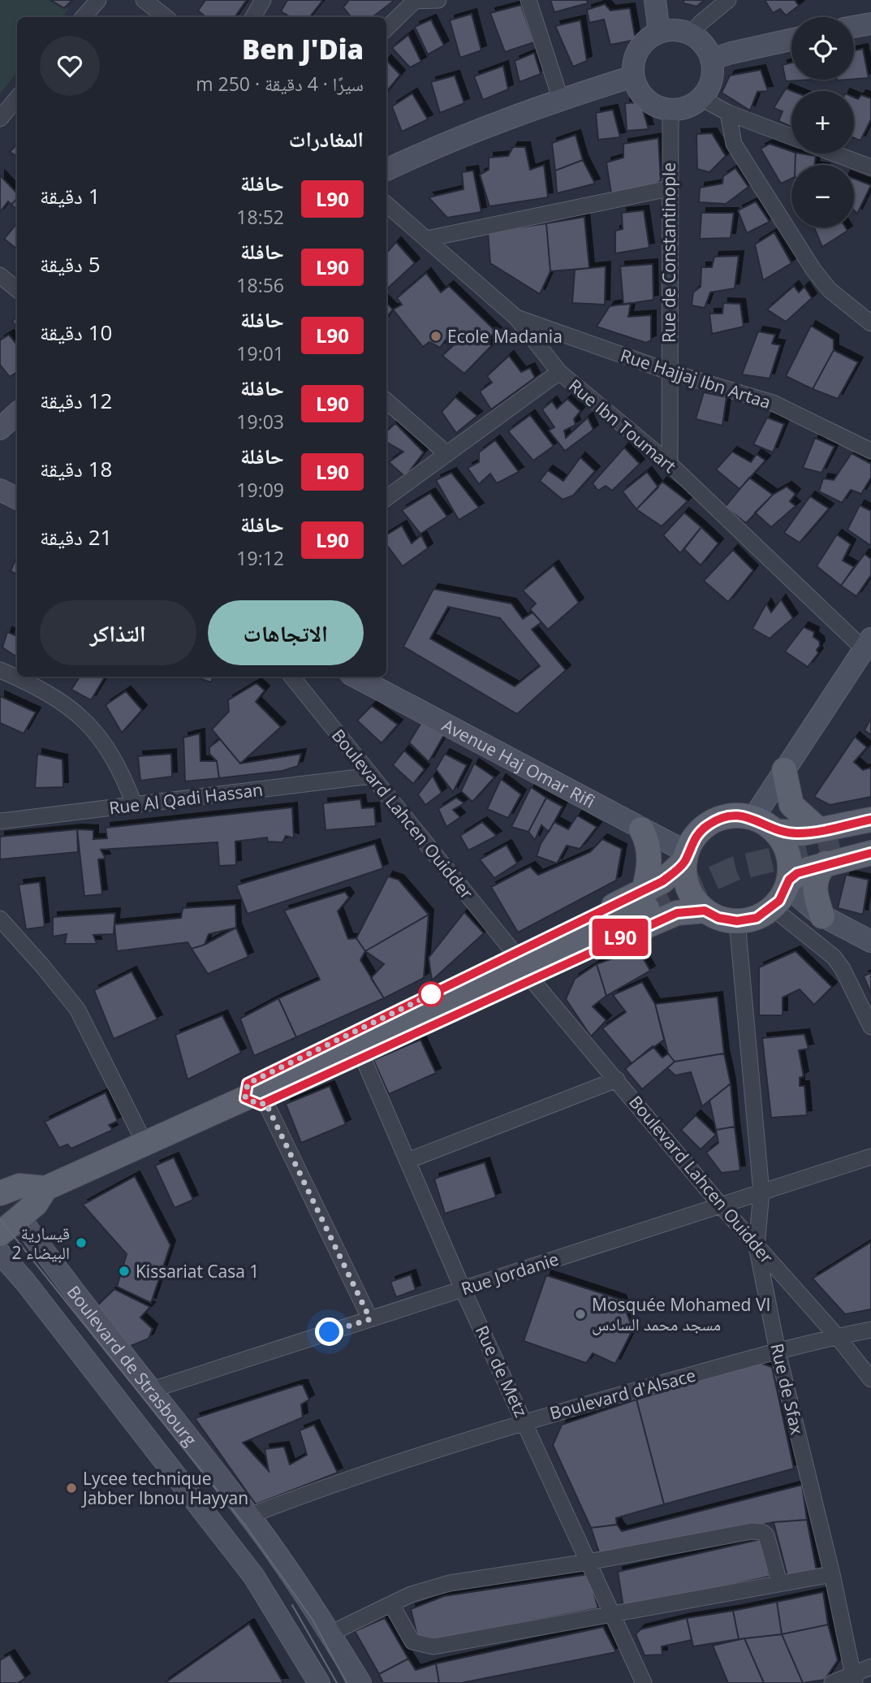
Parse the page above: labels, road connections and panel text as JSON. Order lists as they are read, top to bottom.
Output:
{
  "streets": {
    "street": [
      "Rue de Constantinople",
      "Rue Hajjaj Ibn Artaa",
      "Rue Ibn Toumart",
      "Avenue Haj Omar Rifi",
      "Rue Al Qadi Hassan",
      "Boulevard Lahcen Ouidder",
      "Rue Jordanie",
      "Boulevard de Strasbourg",
      "Rue de Metz",
      "Rue de Sfax",
      "Boulevard d'Alsace"
    ]
  },
  "crossings": [
    ["Rue de Constantinople", "Rue Hajjaj Ibn Artaa"],
    ["Rue de Constantinople", "Rue Ibn Toumart"],
    ["Rue Hajjaj Ibn Artaa", "Rue Ibn Toumart"],
    ["Avenue Haj Omar Rifi", "Rue de Sfax"],
    ["Rue Al Qadi Hassan", "Boulevard Lahcen Ouidder"],
    ["Boulevard Lahcen Ouidder", "Rue Jordanie"],
    ["Boulevard Lahcen Ouidder", "Rue de Sfax"],
    ["Boulevard Lahcen Ouidder", "Boulevard d'Alsace"],
    ["Rue Jordanie", "Boulevard de Strasbourg"],
    ["Rue Jordanie", "Rue de Metz"],
    ["Rue Jordanie", "Rue de Sfax"],
    ["Boulevard de Strasbourg", "Boulevard d'Alsace"],
    ["Rue de Metz", "Boulevard d'Alsace"],
    ["Rue de Sfax", "Boulevard d'Alsace"]
  ],
  "places": [
    "Ecole Madania",
    "قيسارية البيضاء 2",
    "Kissariat Casa 1",
    "Mosquée Mohamed VI مسجد محمد السادس",
    "Lycee technique Jabber Ibnou Hayyan"
  ],
  "lines": ["bus line L90"],
  "page": {
    "on_map": "L90",
    "map_buttons": ["+", "−"],
    "heading": [
      ["Ben J'Dia", "سيرًا · 4 دقيقة · 250 m"],
      "المغادرات"
    ],
    "list": [
      {
        "mark": "L90",
        "name": "حافلة",
        "note": "18:52",
        "value": "1 دقيقة"
      },
      {
        "mark": "L90",
        "name": "حافلة",
        "note": "18:56",
        "value": "5 دقيقة"
      },
      {
        "mark": "L90",
        "name": "حافلة",
        "note": "19:01",
        "value": "10 دقيقة"
      },
      {
        "mark": "L90",
        "name": "حافلة",
        "note": "19:03",
        "value": "12 دقيقة"
      },
      {
        "mark": "L90",
        "name": "حافلة",
        "note": "19:09",
        "value": "18 دقيقة"
      },
      {
        "mark": "L90",
        "name": "حافلة",
        "note": "19:12",
        "value": "21 دقيقة"
      }
    ],
    "buttons": ["الاتجاهات", "التذاكر"]
  }
}
